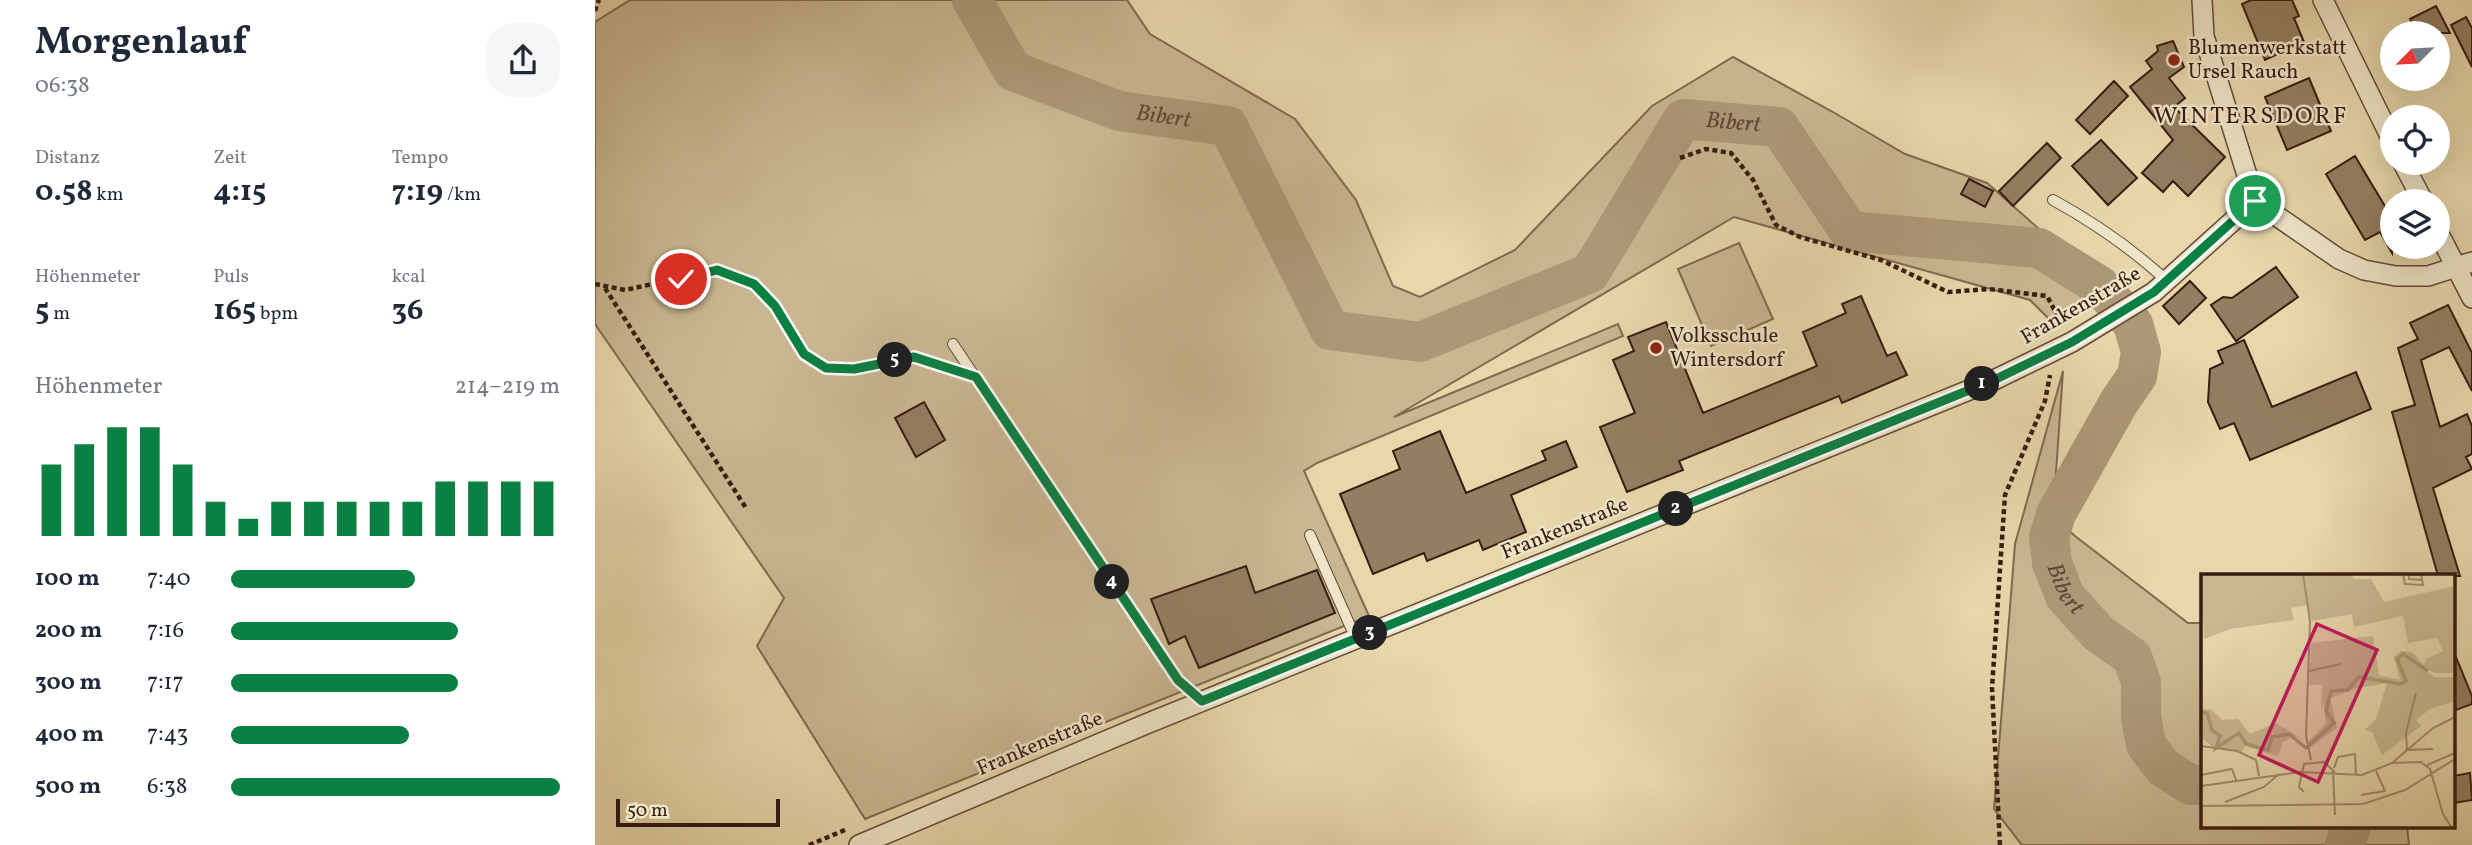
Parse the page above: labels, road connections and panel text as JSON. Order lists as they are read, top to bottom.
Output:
{
  "streets": {
    "street": ["Frankenstraße"]
  },
  "districts": ["WINTERSDORF"],
  "water": ["Bibert"],
  "places": ["Blumenwerkstatt Ursel Rauch", "Volksschule Wintersdorf"],
  "scale_bar": "50 m",
  "north": "bottom left",
  "page": {
    "heading": ["Morgenlauf", "06:38"],
    "stats": [
      ["Distanz", "0.58 km"],
      ["Zeit", "4:15"],
      ["Tempo", "7:19 /km"],
      ["Höhenmeter", "5 m"],
      ["Puls", "165 bpm"],
      ["kcal", "36"]
    ],
    "pins": [
      "5",
      "1",
      "2",
      "4",
      "3"
    ],
    "chart": ["Höhenmeter", "214–219 m"],
    "list": [
      {
        "name": "100 m",
        "note": "7:40"
      },
      {
        "name": "200 m",
        "note": "7:16"
      },
      {
        "name": "300 m",
        "note": "7:17"
      },
      {
        "name": "400 m",
        "note": "7:43"
      },
      {
        "name": "500 m",
        "note": "6:38"
      }
    ],
    "scale": "50 m"
  }
}
